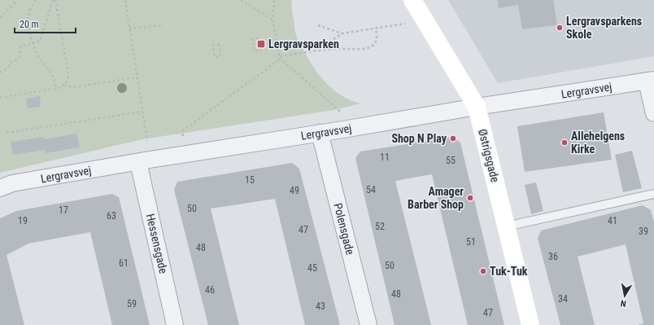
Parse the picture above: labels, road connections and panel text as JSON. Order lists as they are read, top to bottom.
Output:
{
  "streets": {
    "street": [
      "Lergravsvej",
      "Østrigsgade",
      "Polensgade",
      "Hessensgade"
    ]
  },
  "crossings": [
    ["Lergravsvej", "Østrigsgade"],
    ["Lergravsvej", "Polensgade"],
    ["Lergravsvej", "Hessensgade"]
  ],
  "places": {
    "other": [
      "Lergravsparkens Skole",
      "Shop N Play",
      "Allehelgens Kirke",
      "Amager Barber Shop",
      "Tuk-Tuk"
    ],
    "transit": ["Lergravsparken"]
  },
  "house_numbers": [
    "11",
    "55",
    "15",
    "54",
    "49",
    "50",
    "17",
    "63",
    "19",
    "41",
    "52",
    "47",
    "39",
    "51",
    "48",
    "36",
    "61",
    "50",
    "45",
    "46",
    "48",
    "34",
    "59",
    "43",
    "47"
  ],
  "scale_bar": "20 m",
  "north": "bottom"
}
